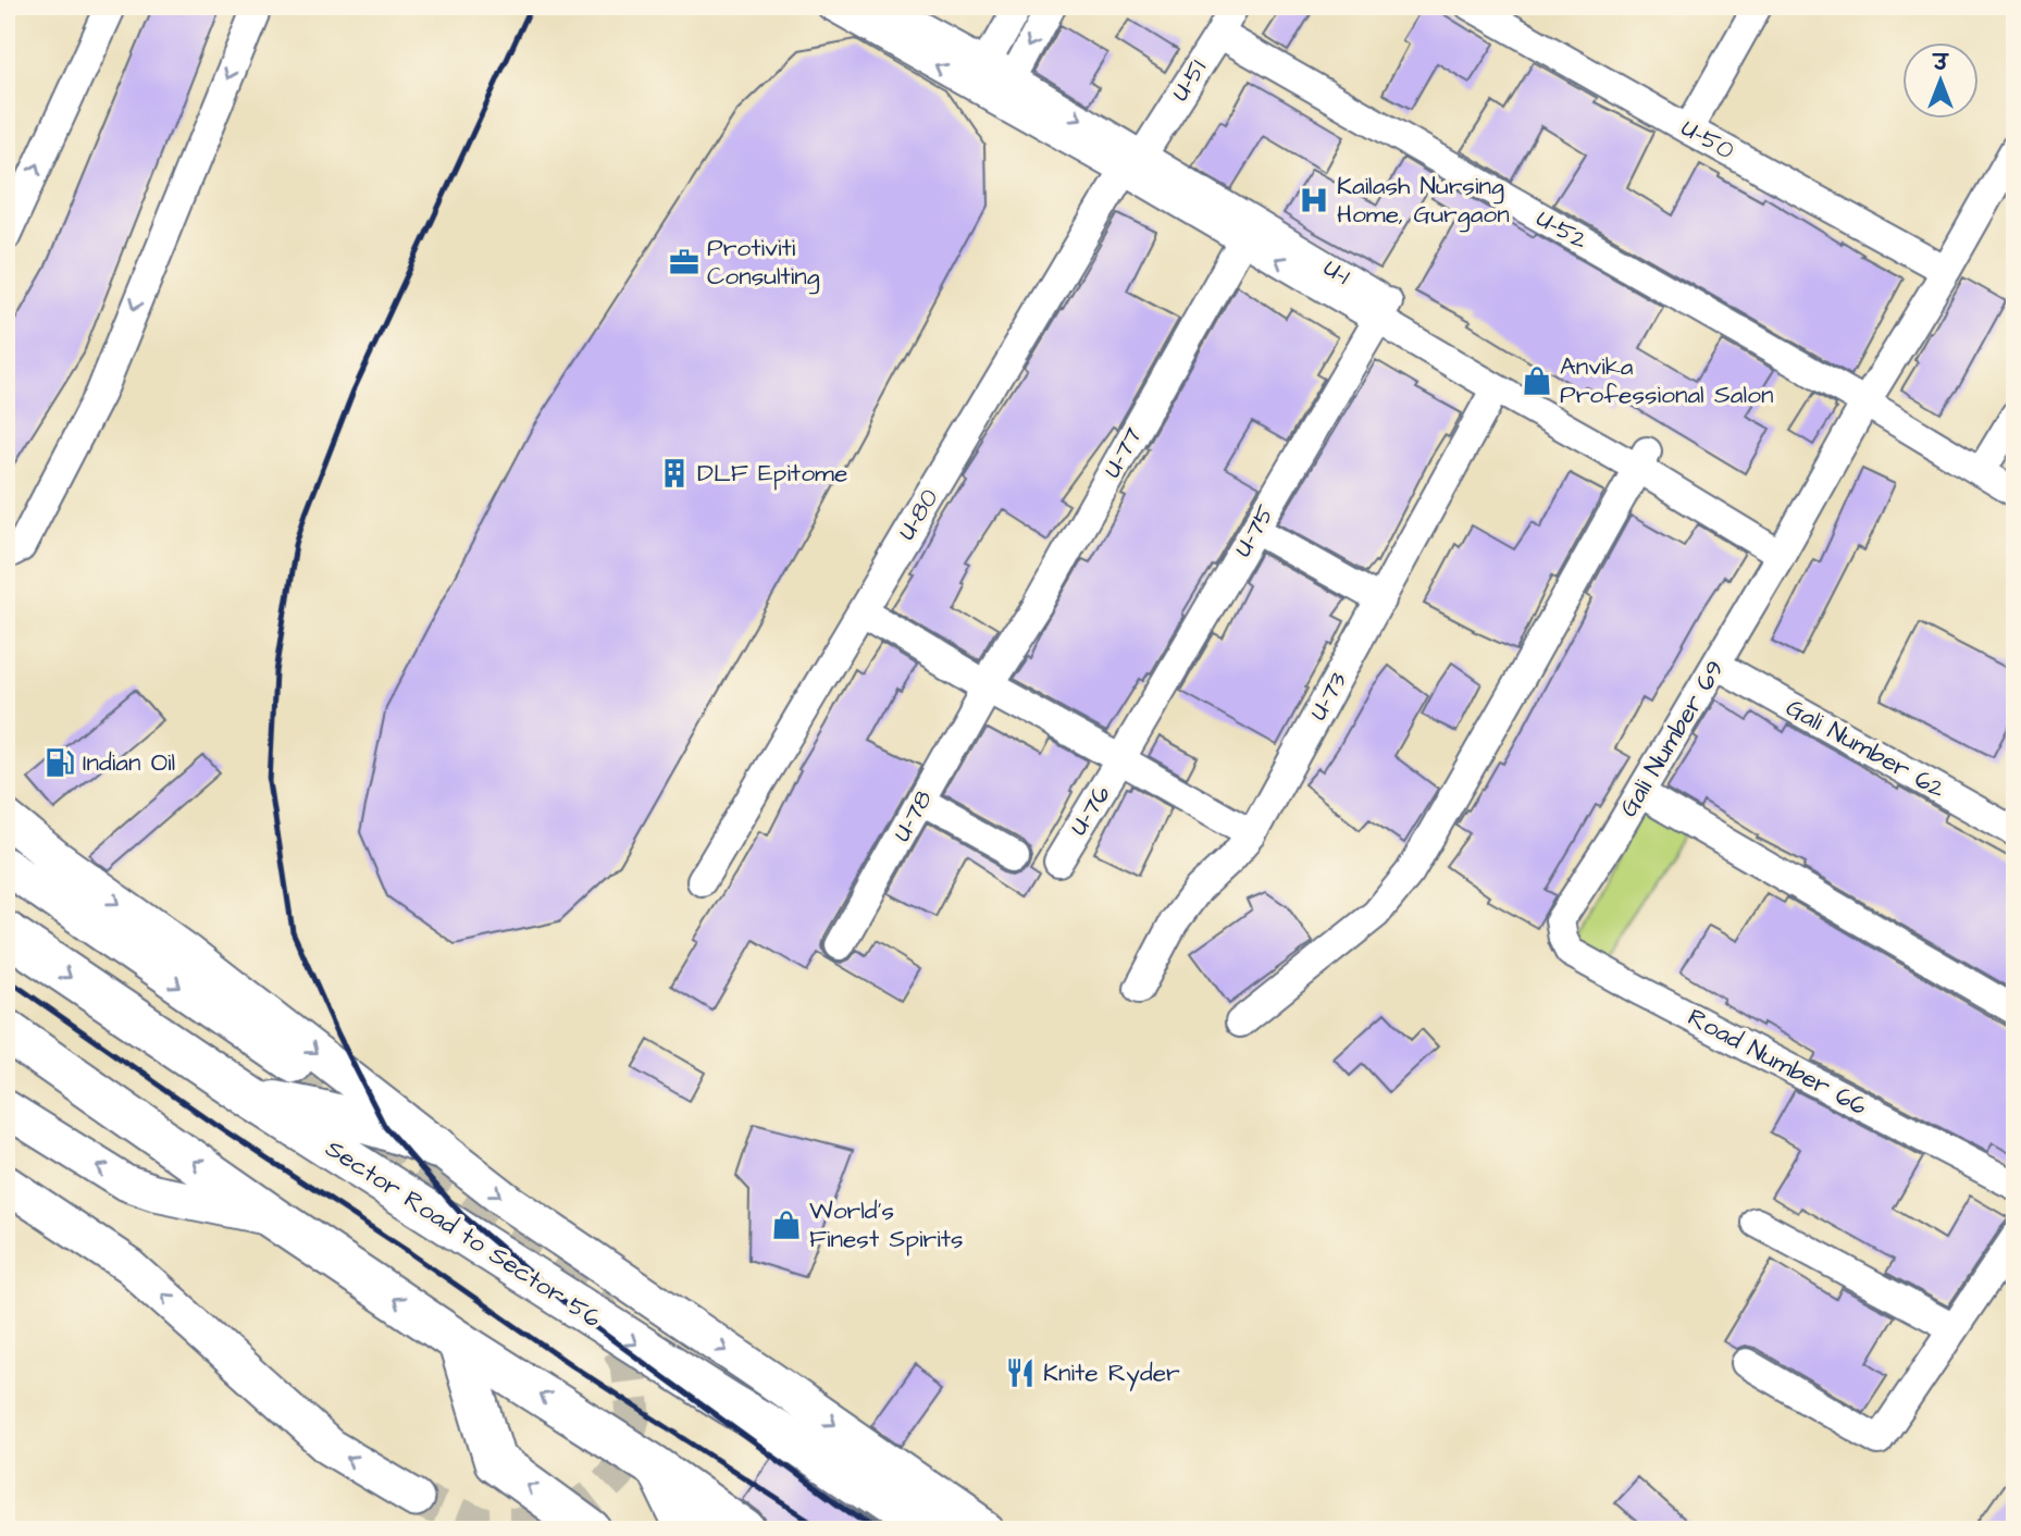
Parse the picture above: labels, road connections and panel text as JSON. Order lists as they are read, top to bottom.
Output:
{
  "streets": {
    "main road": ["Sector Road to Sector 56"],
    "street": [
      "U-51",
      "U-50",
      "U-52",
      "U-1",
      "U-77",
      "U-80",
      "U-75",
      "U-73",
      "Gali Number 69",
      "Gali Number 62",
      "U-76",
      "U-78",
      "Road Number 66"
    ]
  },
  "crossings": [
    ["U-51", "U-52"],
    ["U-51", "U-1"],
    ["U-51", "U-80"],
    ["U-50", "Gali Number 69"],
    ["U-52", "Gali Number 69"],
    ["U-1", "U-77"],
    ["U-1", "U-80"],
    ["U-1", "U-75"],
    ["U-1", "U-73"],
    ["U-1", "Gali Number 69"],
    ["U-77", "U-78"],
    ["U-75", "U-76"],
    ["Gali Number 69", "Gali Number 62"],
    ["Gali Number 69", "Road Number 66"]
  ],
  "places": {
    "hospital": ["Kailash Nursing Home, Gurgaon"],
    "office": ["Protiviti Consulting"],
    "shop": ["Anvika Professional Salon", "World's Finest Spirits"],
    "building": ["DLF Epitome"],
    "fuel station": ["Indian Oil"],
    "restaurant": ["Knite Ryder"]
  },
  "north": "top"
}
